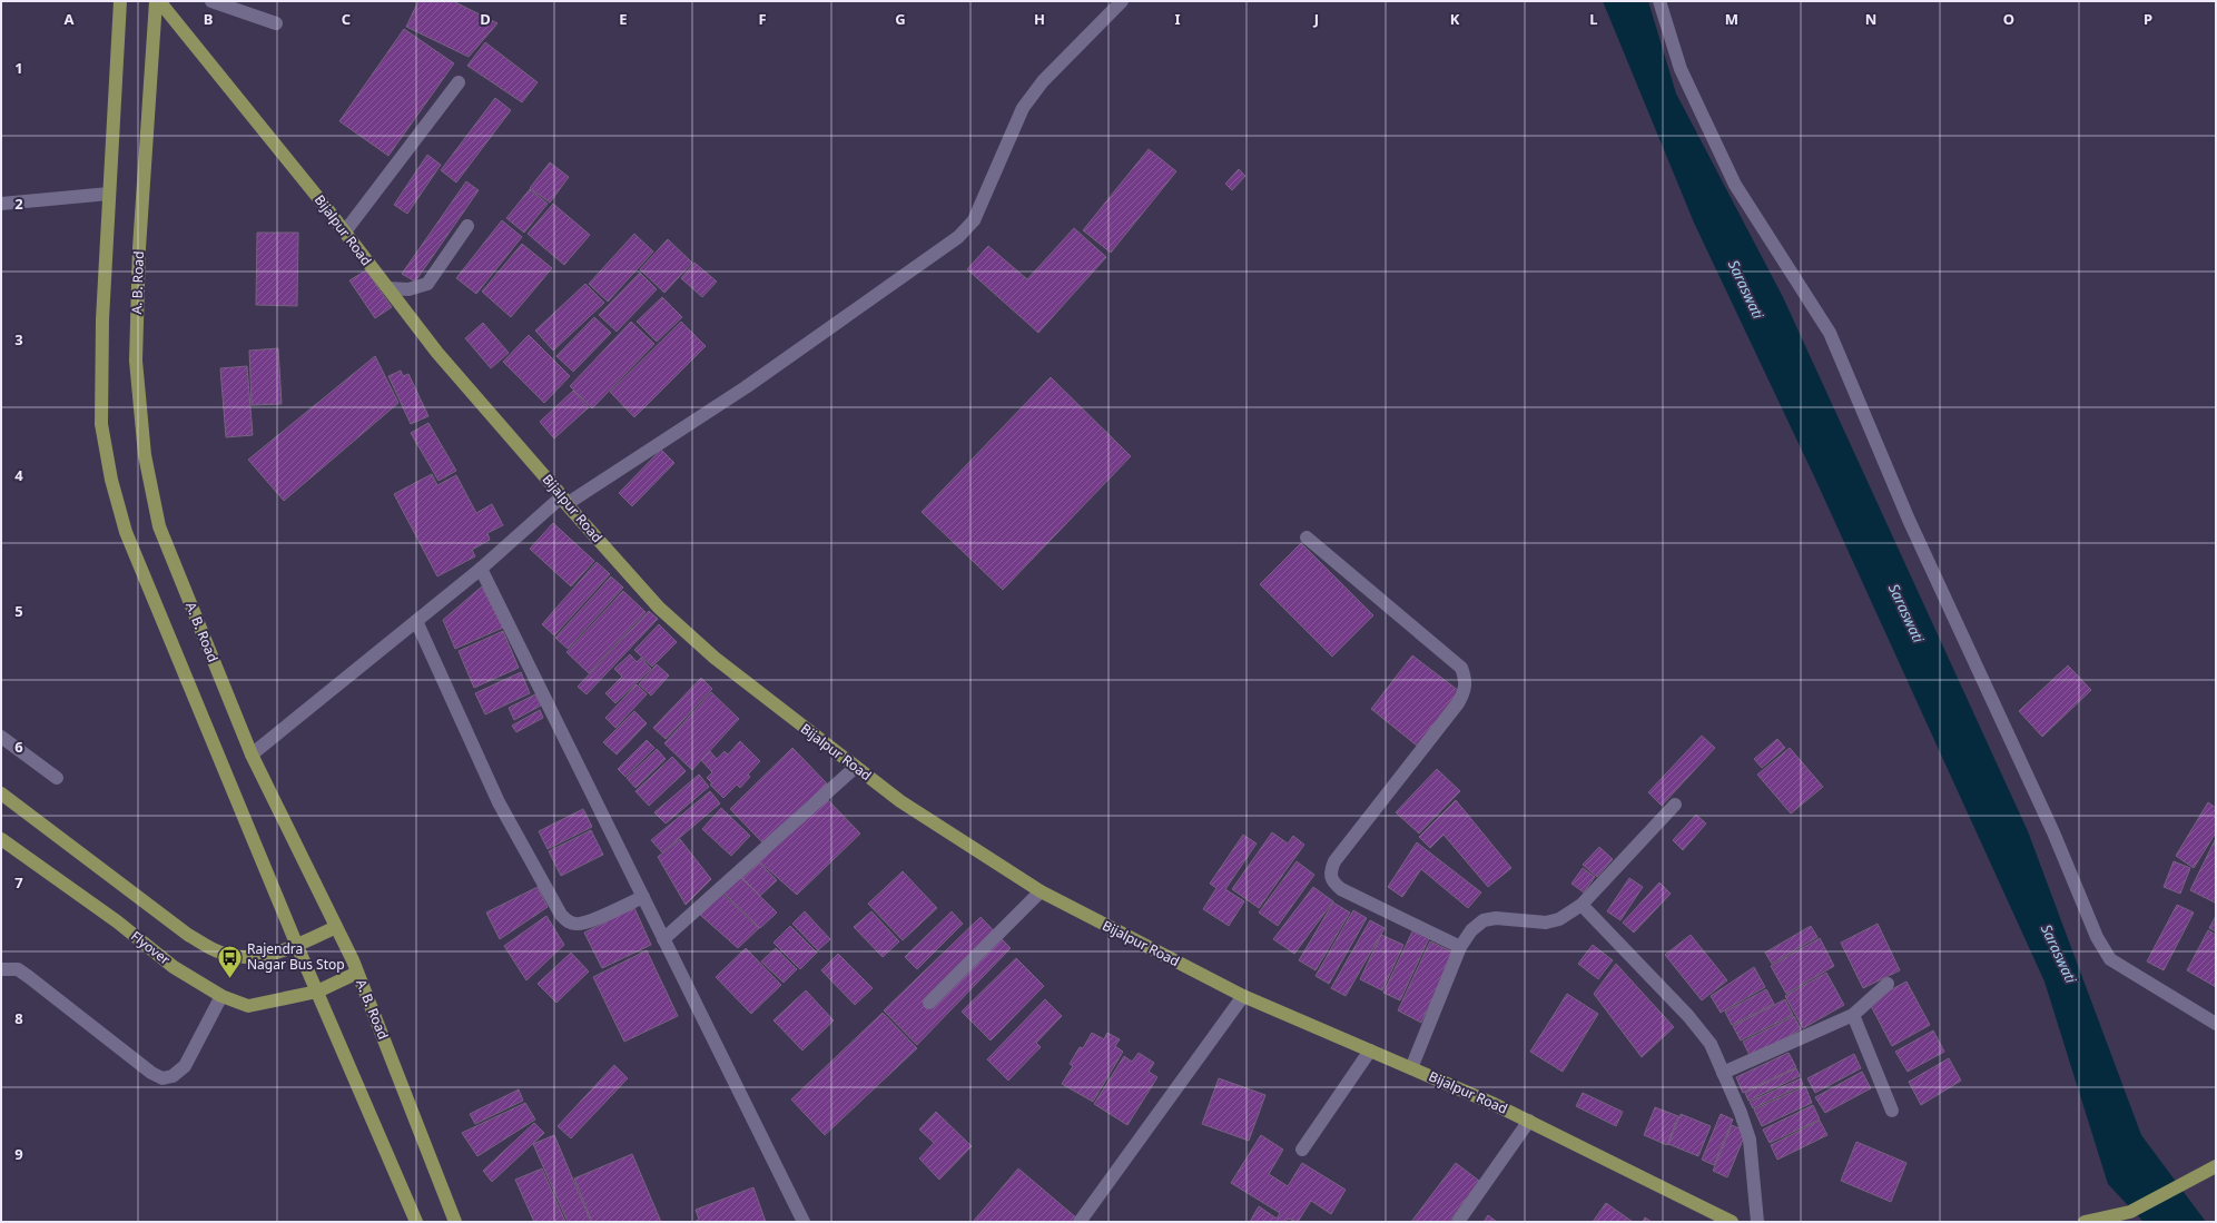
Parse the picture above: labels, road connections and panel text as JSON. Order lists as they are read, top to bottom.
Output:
{
  "streets": {
    "main road": ["Bijalpur Road", "A. B. Road", "Flyover"]
  },
  "crossings": [
    ["Bijalpur Road", "A. B. Road"],
    ["A. B. Road", "Flyover"]
  ],
  "water": ["Saraswati"],
  "places": {
    "bus stop": ["Rajendra Nagar Bus Stop"]
  },
  "grid": {
    "columns": [
      "A",
      "B",
      "C",
      "D",
      "E",
      "F",
      "G",
      "H",
      "I",
      "J",
      "K",
      "L",
      "M",
      "N",
      "O",
      "P"
    ],
    "rows": [
      "1",
      "2",
      "3",
      "4",
      "5",
      "6",
      "7",
      "8",
      "9"
    ]
  }
}
